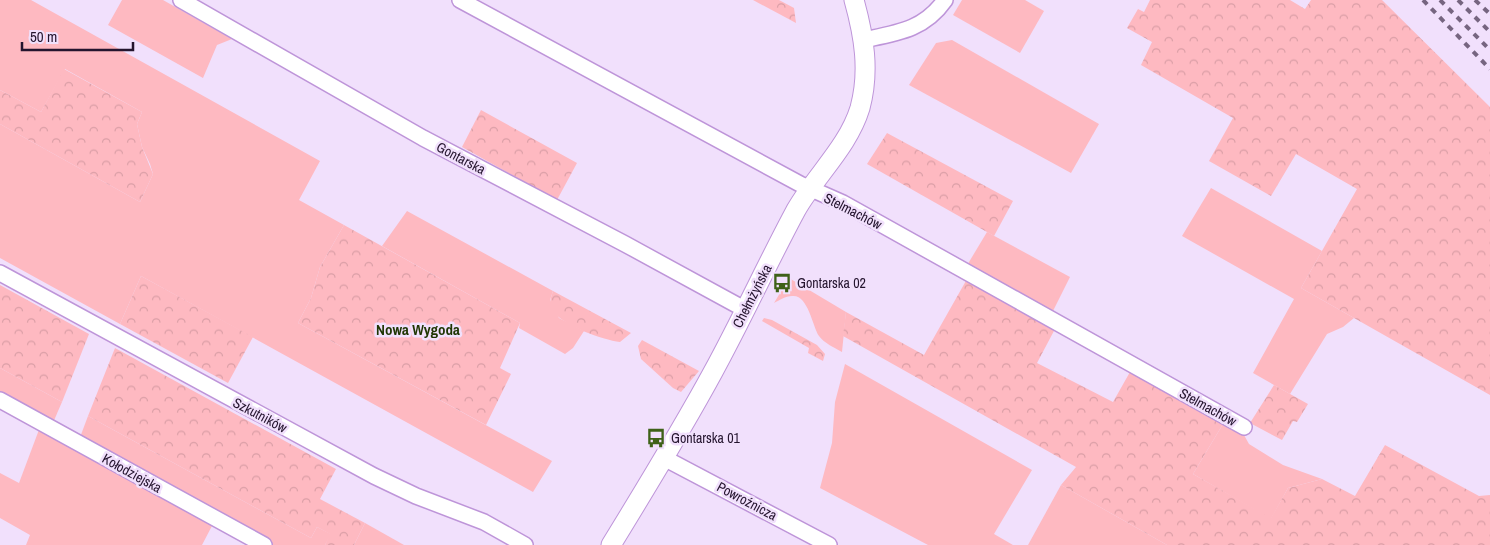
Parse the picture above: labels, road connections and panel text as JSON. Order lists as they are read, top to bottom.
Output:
{
  "streets": {
    "street": [
      "Gontarska",
      "Stelmachów",
      "Chełmżyńska",
      "Szkutników",
      "Kołodziejska",
      "Powroźnicza"
    ]
  },
  "crossings": [
    ["Gontarska", "Chełmżyńska"],
    ["Stelmachów", "Chełmżyńska"],
    ["Chełmżyńska", "Powroźnicza"]
  ],
  "districts": ["Nowa Wygoda"],
  "places": {
    "bus stop": ["Gontarska 02", "Gontarska 01"]
  },
  "scale_bar": "50 m"
}
